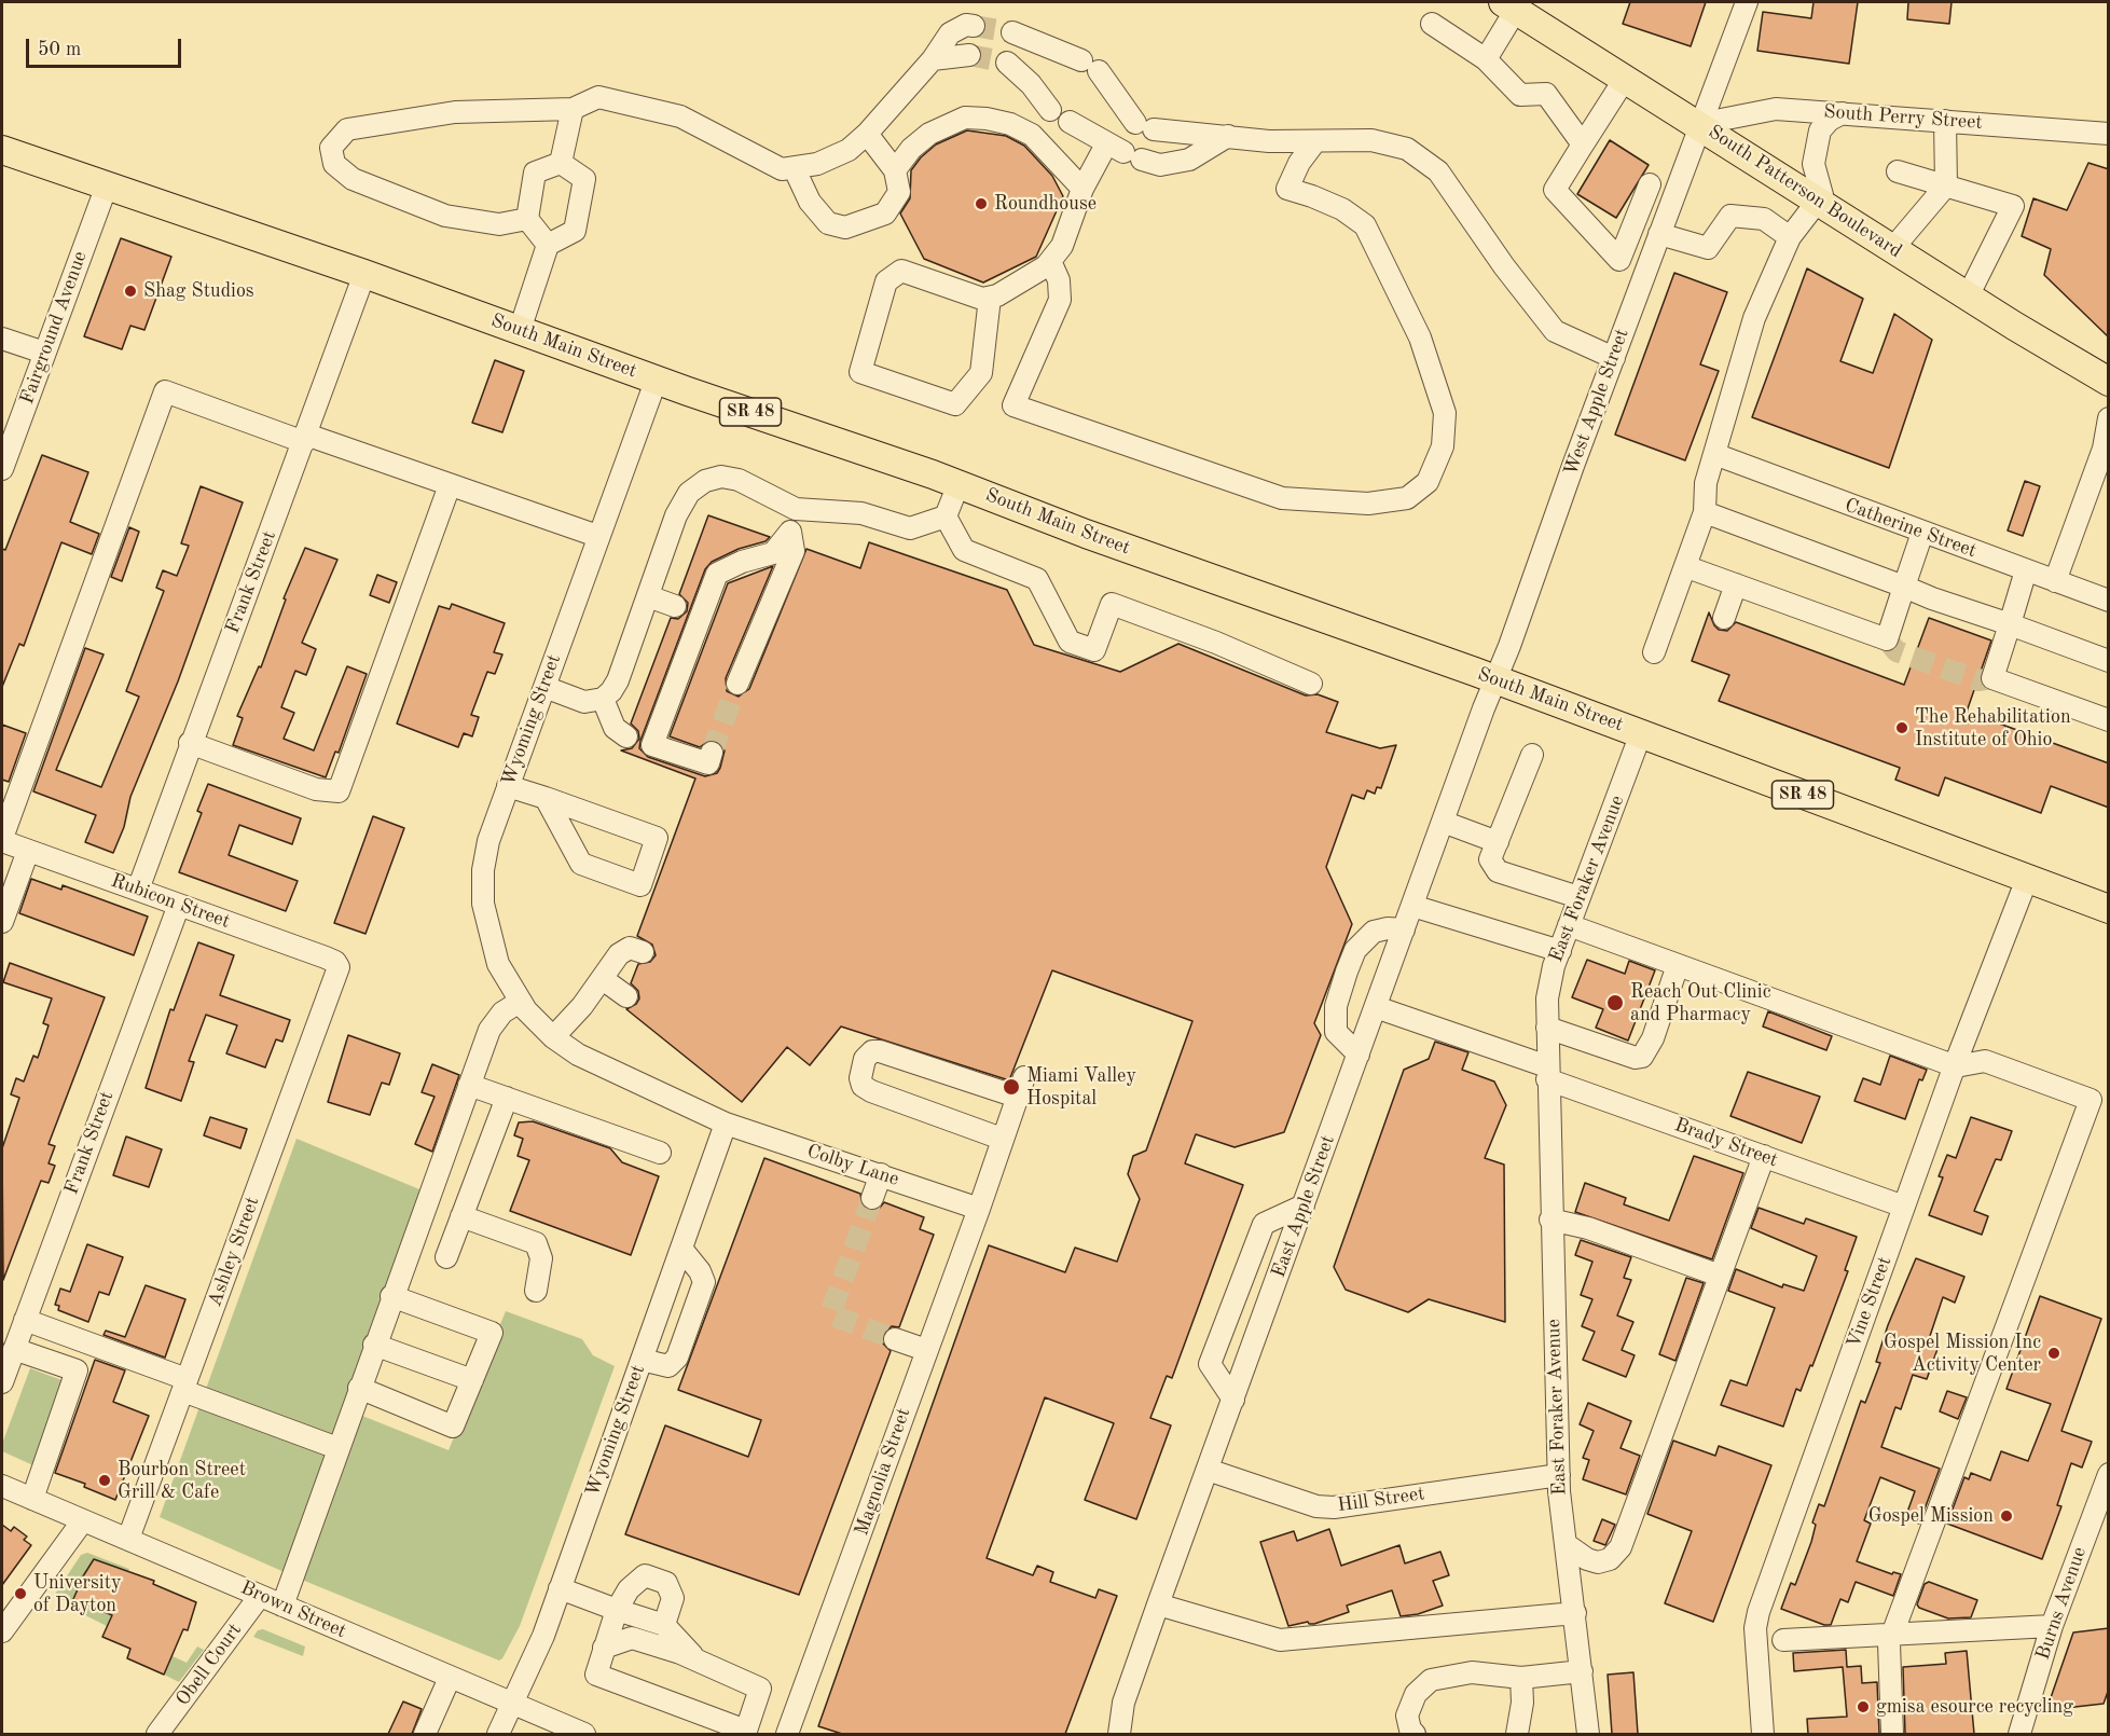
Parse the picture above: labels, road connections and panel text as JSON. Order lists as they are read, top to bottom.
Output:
{
  "streets": {
    "main road": ["South Patterson Boulevard", "South Main Street", "SR 48"],
    "street": [
      "South Perry Street",
      "Fairground Avenue",
      "West Apple Street",
      "Catherine Street",
      "Frank Street",
      "Wyoming Street",
      "East Foraker Avenue",
      "Rubicon Street",
      "Brady Street",
      "Colby Lane",
      "East Apple Street",
      "Ashley Street",
      "Vine Street",
      "Magnolia Street",
      "Hill Street",
      "Burns Avenue",
      "Brown Street",
      "Obell Court"
    ]
  },
  "crossings": [
    ["South Perry Street", "South Patterson Boulevard"],
    ["South Perry Street", "West Apple Street"],
    ["South Patterson Boulevard", "West Apple Street"],
    ["Fairground Avenue", "South Main Street"],
    ["South Main Street", "West Apple Street"],
    ["South Main Street", "Frank Street"],
    ["South Main Street", "Wyoming Street"],
    ["South Main Street", "East Foraker Avenue"],
    ["South Main Street", "East Apple Street"],
    ["South Main Street", "Vine Street"],
    ["West Apple Street", "East Apple Street"],
    ["Frank Street", "Rubicon Street"],
    ["Wyoming Street", "Colby Lane"],
    ["Wyoming Street", "Brown Street"],
    ["East Foraker Avenue", "Brady Street"],
    ["East Foraker Avenue", "Hill Street"],
    ["Rubicon Street", "Ashley Street"],
    ["Brady Street", "East Apple Street"],
    ["Brady Street", "Vine Street"],
    ["Colby Lane", "Magnolia Street"],
    ["East Apple Street", "Hill Street"],
    ["Ashley Street", "Brown Street"],
    ["Brown Street", "Obell Court"]
  ],
  "places": [
    "Roundhouse",
    "Shag Studios",
    "The Rehabilitation Institute of Ohio",
    "Reach Out Clinic and Pharmacy",
    "Miami Valley Hospital",
    "Gospel Mission Inc Activity Center",
    "Bourbon Street Grill & Cafe",
    "Gospel Mission",
    "University of Dayton",
    "gmisa esource recycling"
  ],
  "scale_bar": "50 m"
}
